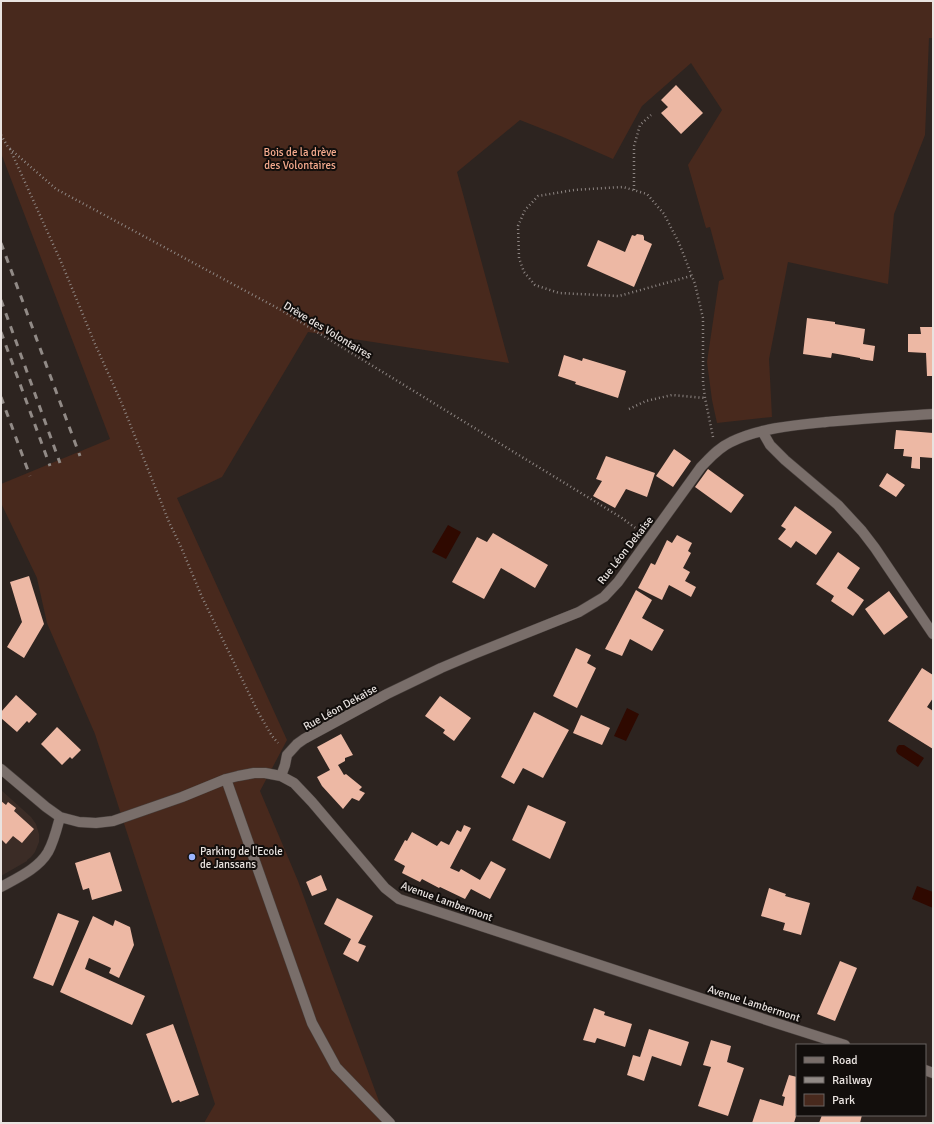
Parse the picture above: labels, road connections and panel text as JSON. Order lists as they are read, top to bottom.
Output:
{
  "streets": {
    "street": ["Rue Léon Dekaise", "Avenue Lambermont"],
    "path": ["Drève des Volontaires"]
  },
  "crossings": [
    ["Drève des Volontaires", "Rue Léon Dekaise"]
  ],
  "parks": ["Bois de la drève des Volontaires"],
  "places": ["Parking de l'Ecole de Janssans"],
  "legend": ["Road", "Railway", "Park"]
}
